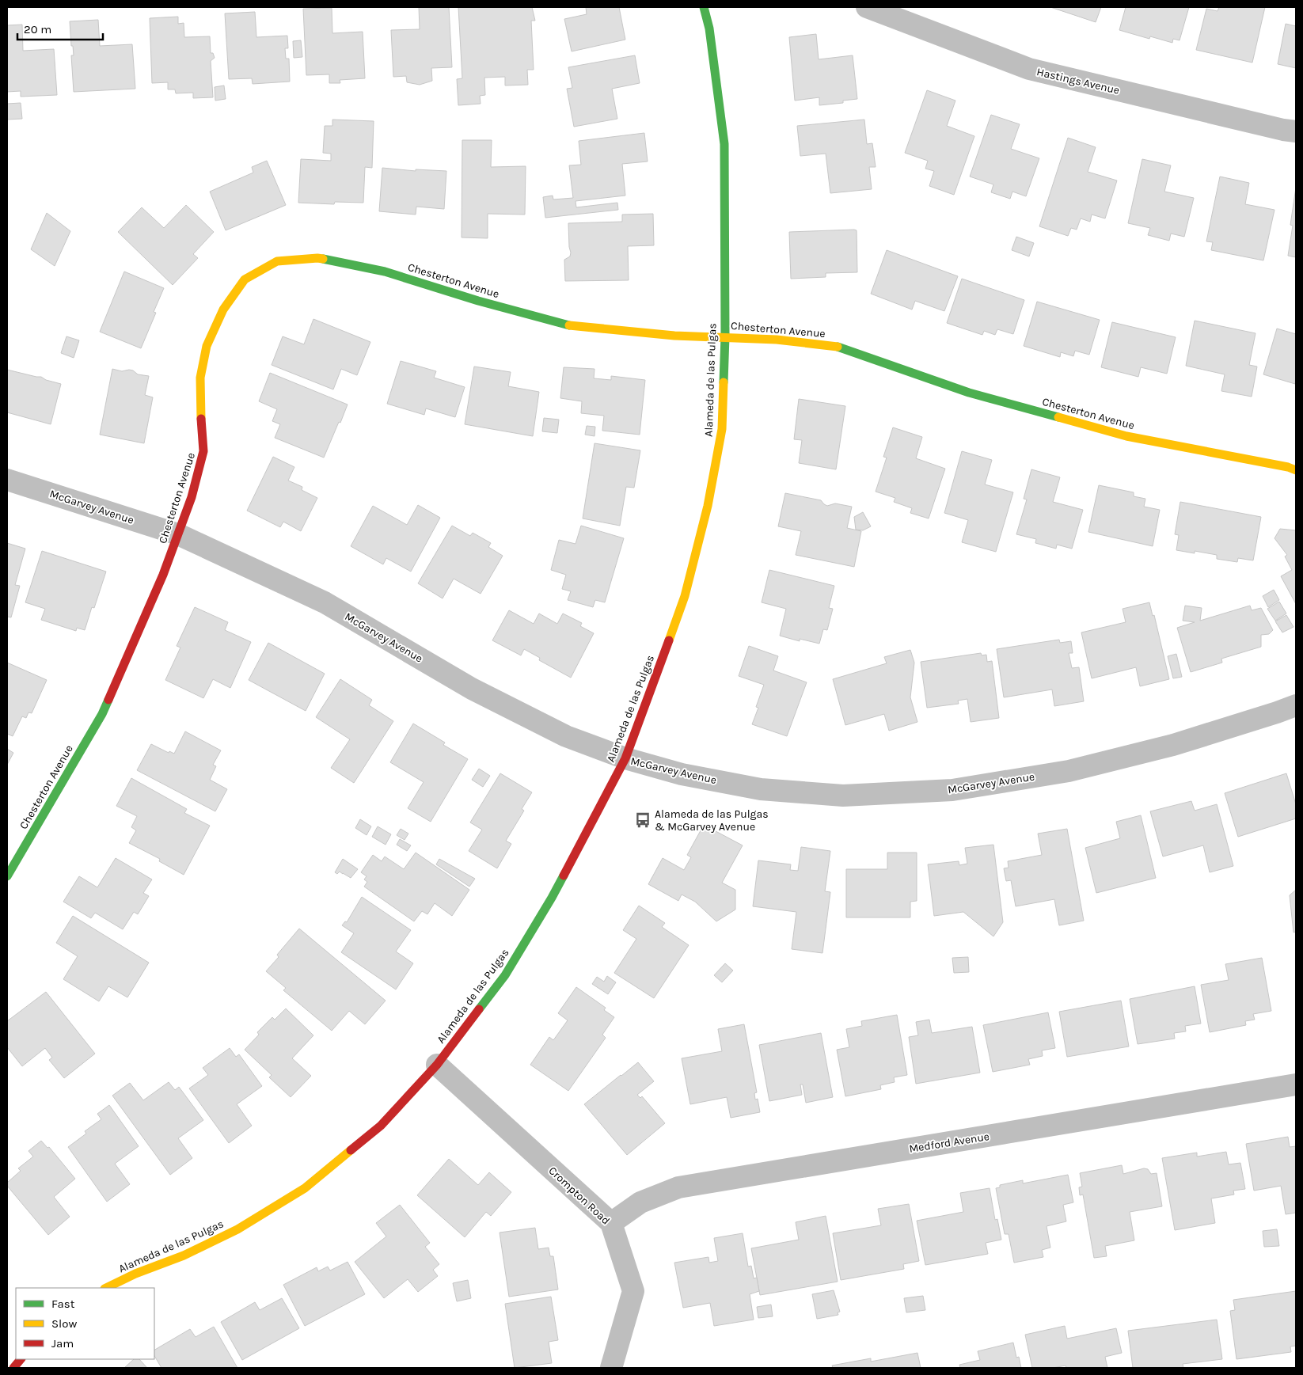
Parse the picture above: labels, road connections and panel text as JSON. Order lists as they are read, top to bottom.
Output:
{
  "streets": {
    "street": [
      "Hastings Avenue",
      "Chesterton Avenue",
      "Alameda de las Pulgas",
      "McGarvey Avenue",
      "Medford Avenue",
      "Crompton Road"
    ]
  },
  "crossings": [
    ["Chesterton Avenue", "Alameda de las Pulgas"],
    ["Chesterton Avenue", "McGarvey Avenue"],
    ["Alameda de las Pulgas", "McGarvey Avenue"],
    ["Alameda de las Pulgas", "Crompton Road"],
    ["Medford Avenue", "Crompton Road"]
  ],
  "places": {
    "bus stop": ["Alameda de las Pulgas & McGarvey Avenue"]
  },
  "legend": ["Fast", "Slow", "Jam"],
  "scale_bar": "20 m"
}
